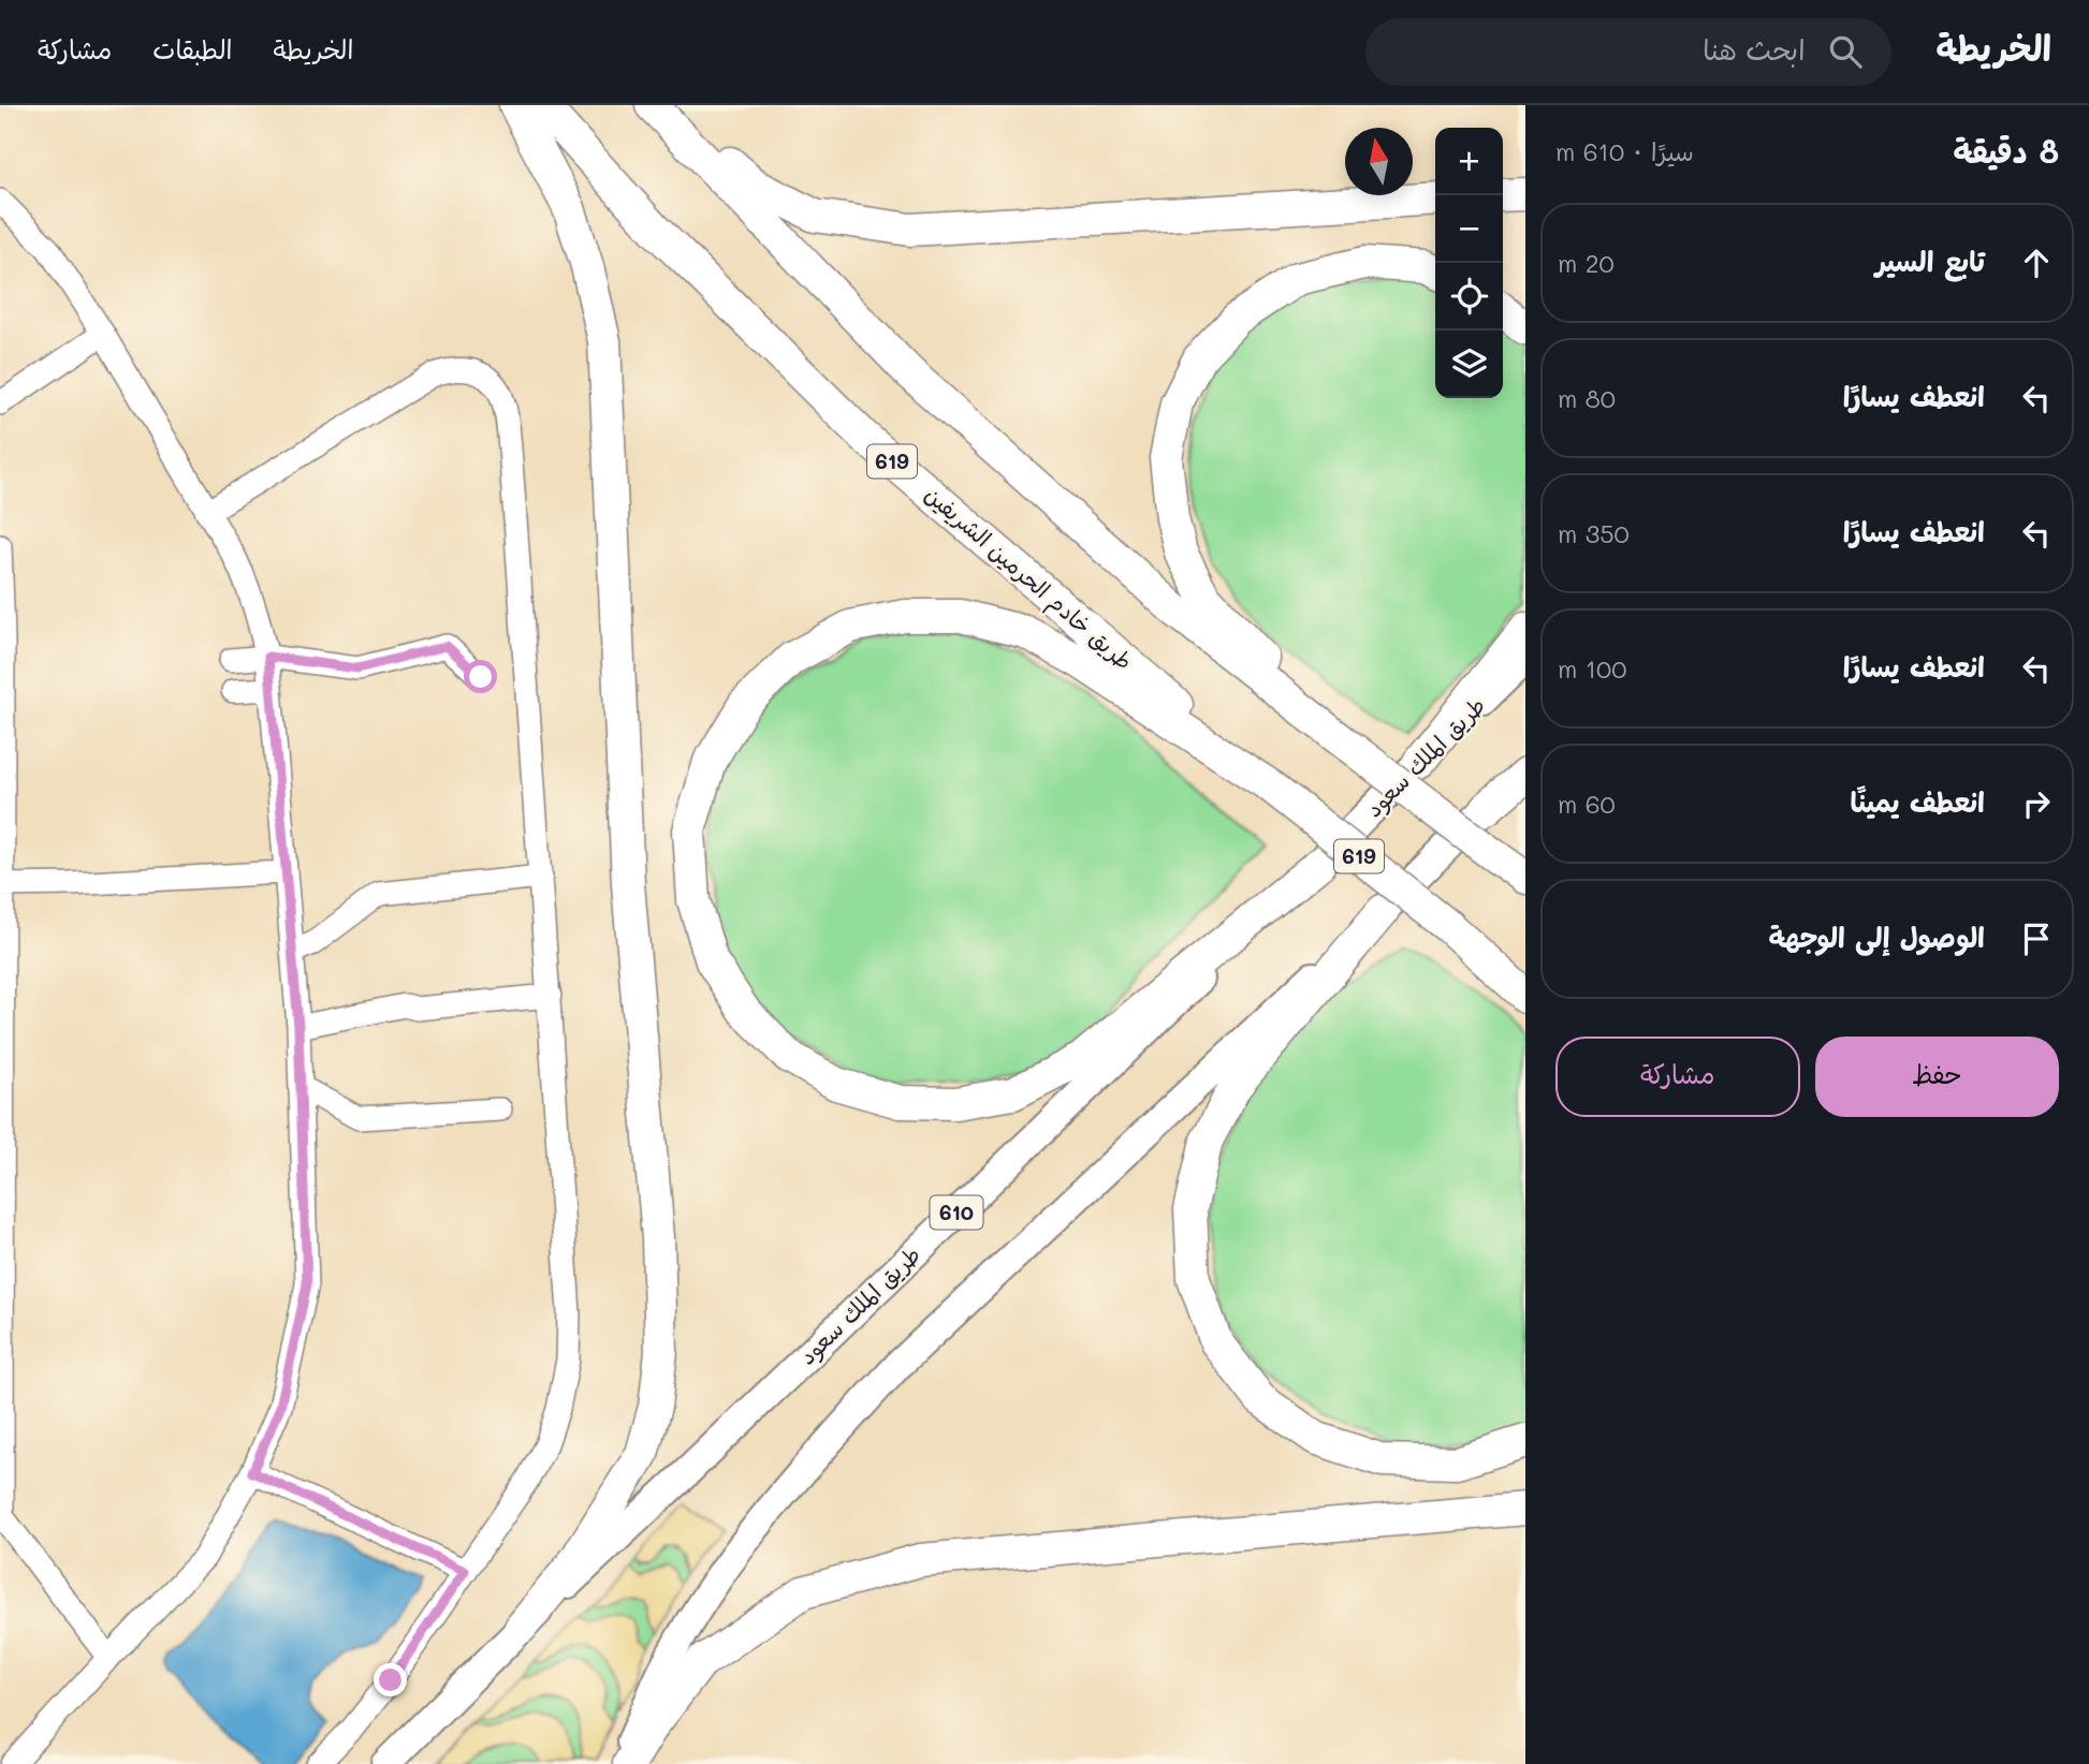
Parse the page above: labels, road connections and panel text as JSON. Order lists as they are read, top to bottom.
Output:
{
  "streets": {
    "highway": ["619", "طريق خادم الحرمين الشريفين"],
    "main road": ["طريق الملك سعود", "610"]
  },
  "crossings": [
    ["619", "طريق خادم الحرمين الشريفين"]
  ],
  "north": "top",
  "page": {
    "header": "الخريطة",
    "search": "ابحث هنا",
    "nav": ["الخريطة", "الطبقات", "مشاركة"],
    "heading": ["8 دقيقة", "سيرًا · 610 m"],
    "map_buttons": ["+", "−"],
    "list": [
      ["تابع السير", "20 m"],
      ["انعطف يسارًا", "80 m"],
      ["انعطف يسارًا", "350 m"],
      ["انعطف يسارًا", "100 m"],
      ["انعطف يمينًا", "60 m"],
      "الوصول إلى الوجهة"
    ],
    "buttons": ["حفظ", "مشاركة"]
  }
}
